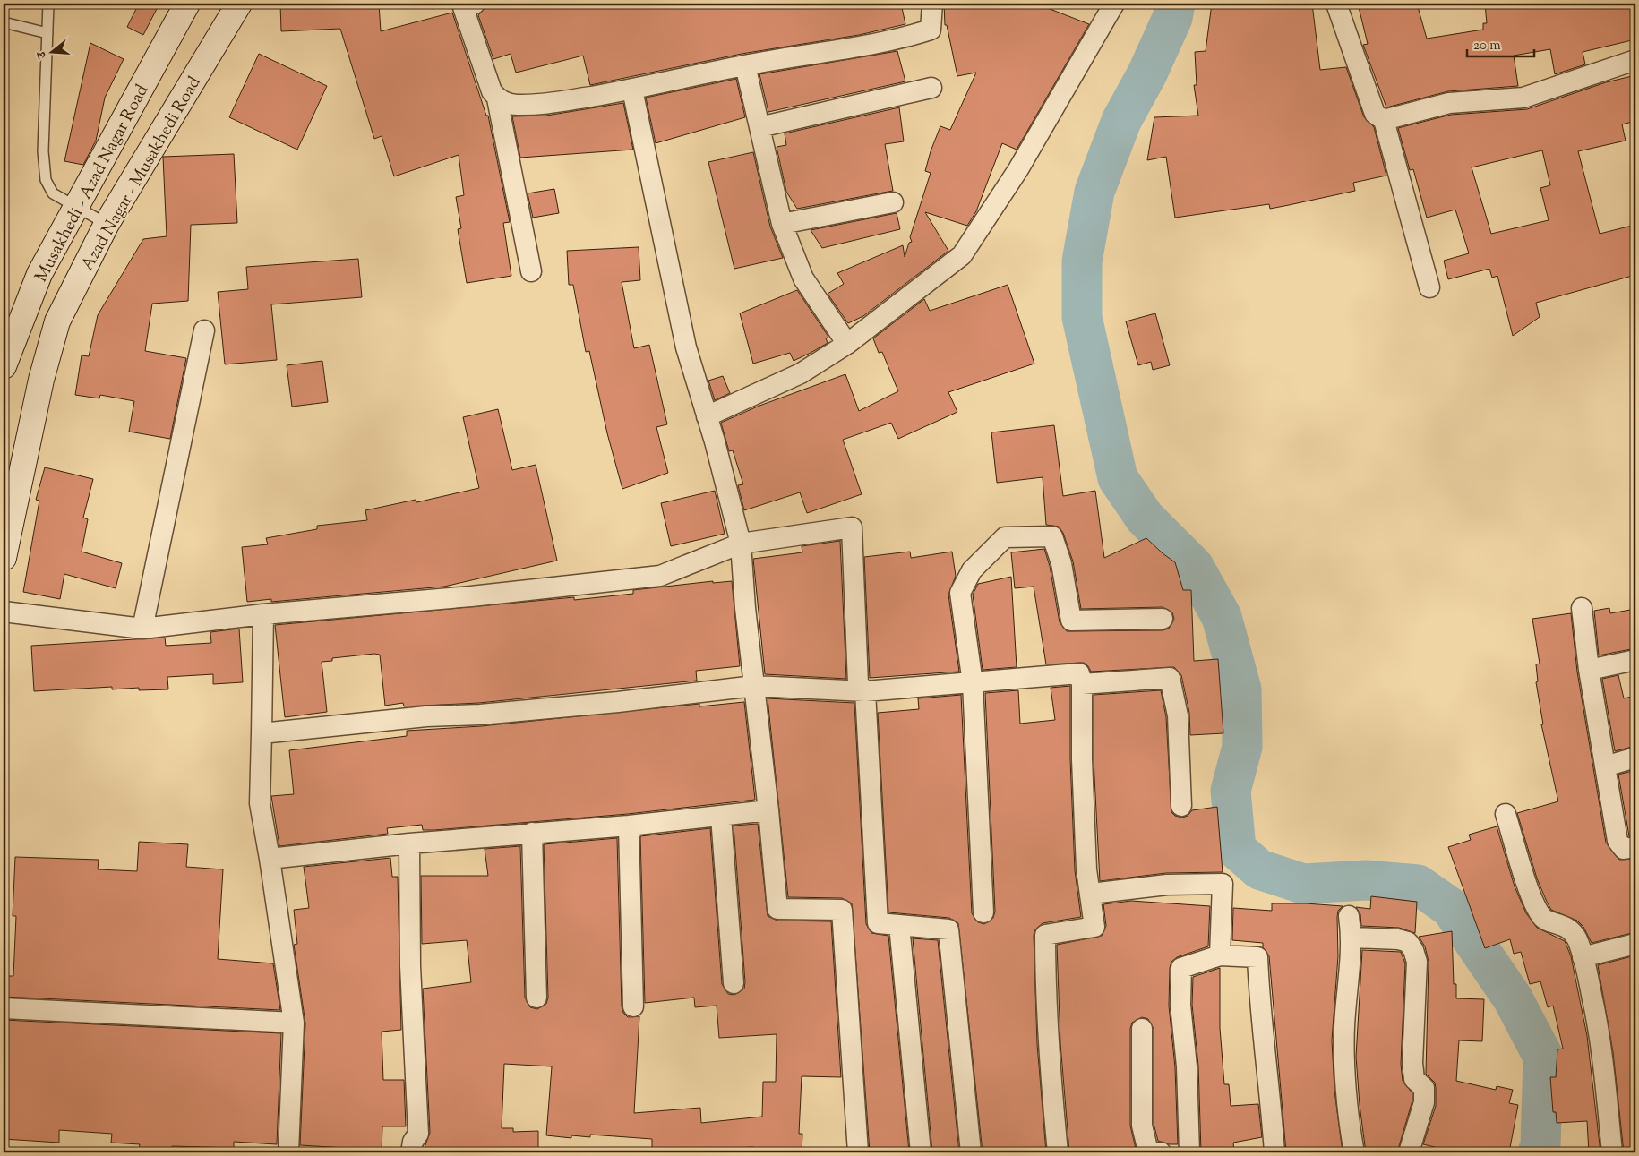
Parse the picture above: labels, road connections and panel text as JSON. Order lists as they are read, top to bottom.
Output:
{
  "streets": {
    "main road": ["Azad Nagar - Musakhedi Road", "Musakhedi - Azad Nagar Road"]
  },
  "scale_bar": "20 m",
  "north": "left"
}
